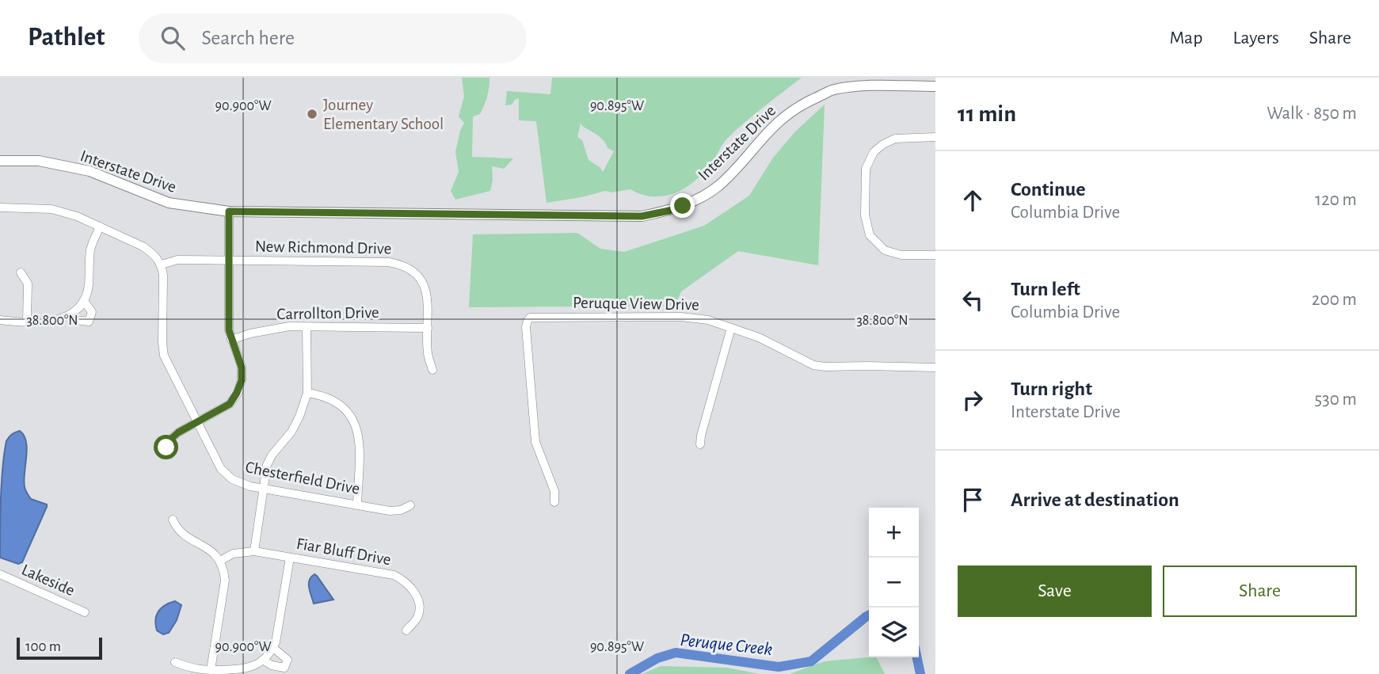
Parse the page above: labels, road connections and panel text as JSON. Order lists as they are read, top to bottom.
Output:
{
  "streets": {
    "main road": ["Interstate Drive"],
    "street": [
      "New Richmond Drive",
      "Peruque View Drive",
      "Carrollton Drive",
      "Chesterfield Drive",
      "Fiar Bluff Drive",
      "Lakeside"
    ]
  },
  "crossings": [
    ["New Richmond Drive", "Carrollton Drive"],
    ["New Richmond Drive", "Chesterfield Drive"]
  ],
  "water": ["Peruque Creek"],
  "places": ["Journey Elementary School"],
  "scale_bar": "100 m",
  "page": {
    "header": "Pathlet",
    "search": "Search here",
    "nav": ["Map", "Layers", "Share"],
    "heading": ["11 min", "Walk · 850 m"],
    "list": [
      ["Continue", "Columbia Drive", "120 m"],
      ["Turn left", "Columbia Drive", "200 m"],
      ["Turn right", "Interstate Drive", "530 m"],
      "Arrive at destination"
    ],
    "map_buttons": ["+", "−"],
    "buttons": ["Save", "Share"],
    "scale": "100 m"
  },
  "coordinates": ["90.900°W", "90.895°W", "38.800°N"]
}
